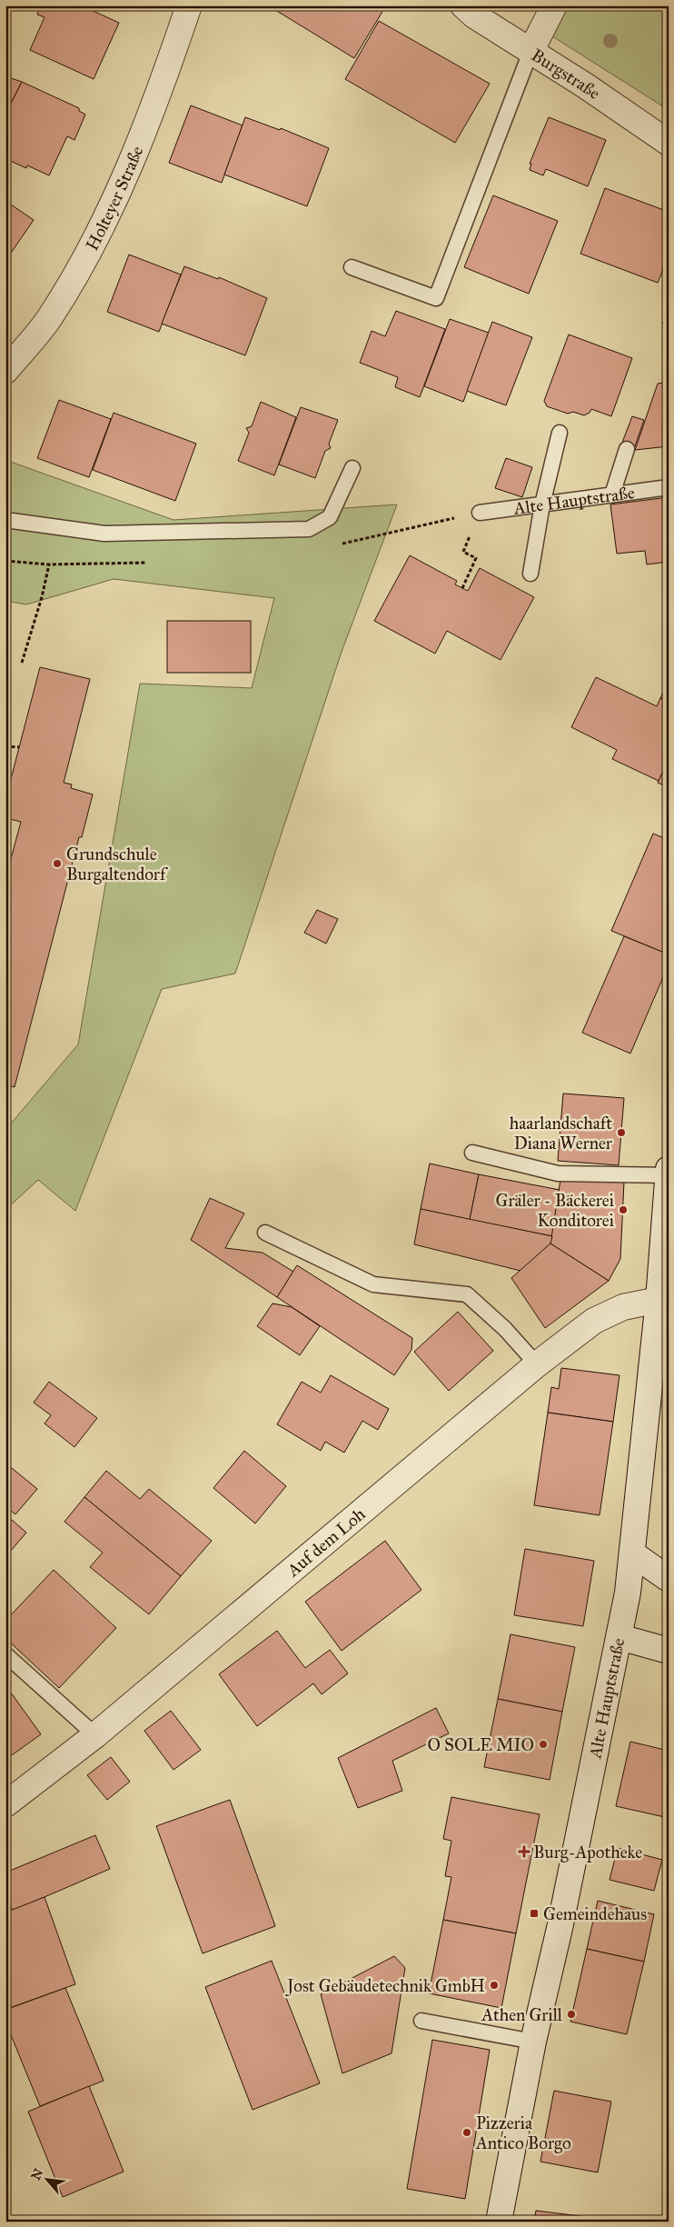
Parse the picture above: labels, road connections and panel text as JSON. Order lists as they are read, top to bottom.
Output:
{
  "streets": {
    "street": [
      "Burgstraße",
      "Holteyer Straße",
      "Alte Hauptstraße",
      "Auf dem Loh"
    ]
  },
  "crossings": [
    ["Alte Hauptstraße", "Auf dem Loh"]
  ],
  "places": {
    "other": [
      "Grundschule Burgaltendorf",
      "haarlandschaft Diana Werner",
      "Gräler - Bäckerei Konditorei",
      "O SOLE MIO",
      "Jost Gebäudetechnik GmbH",
      "Athen Grill",
      "Pizzeria Antico Borgo"
    ],
    "health": ["Burg-Apotheke"],
    "transit": ["Gemeindehaus"]
  },
  "north": "top left"
}
